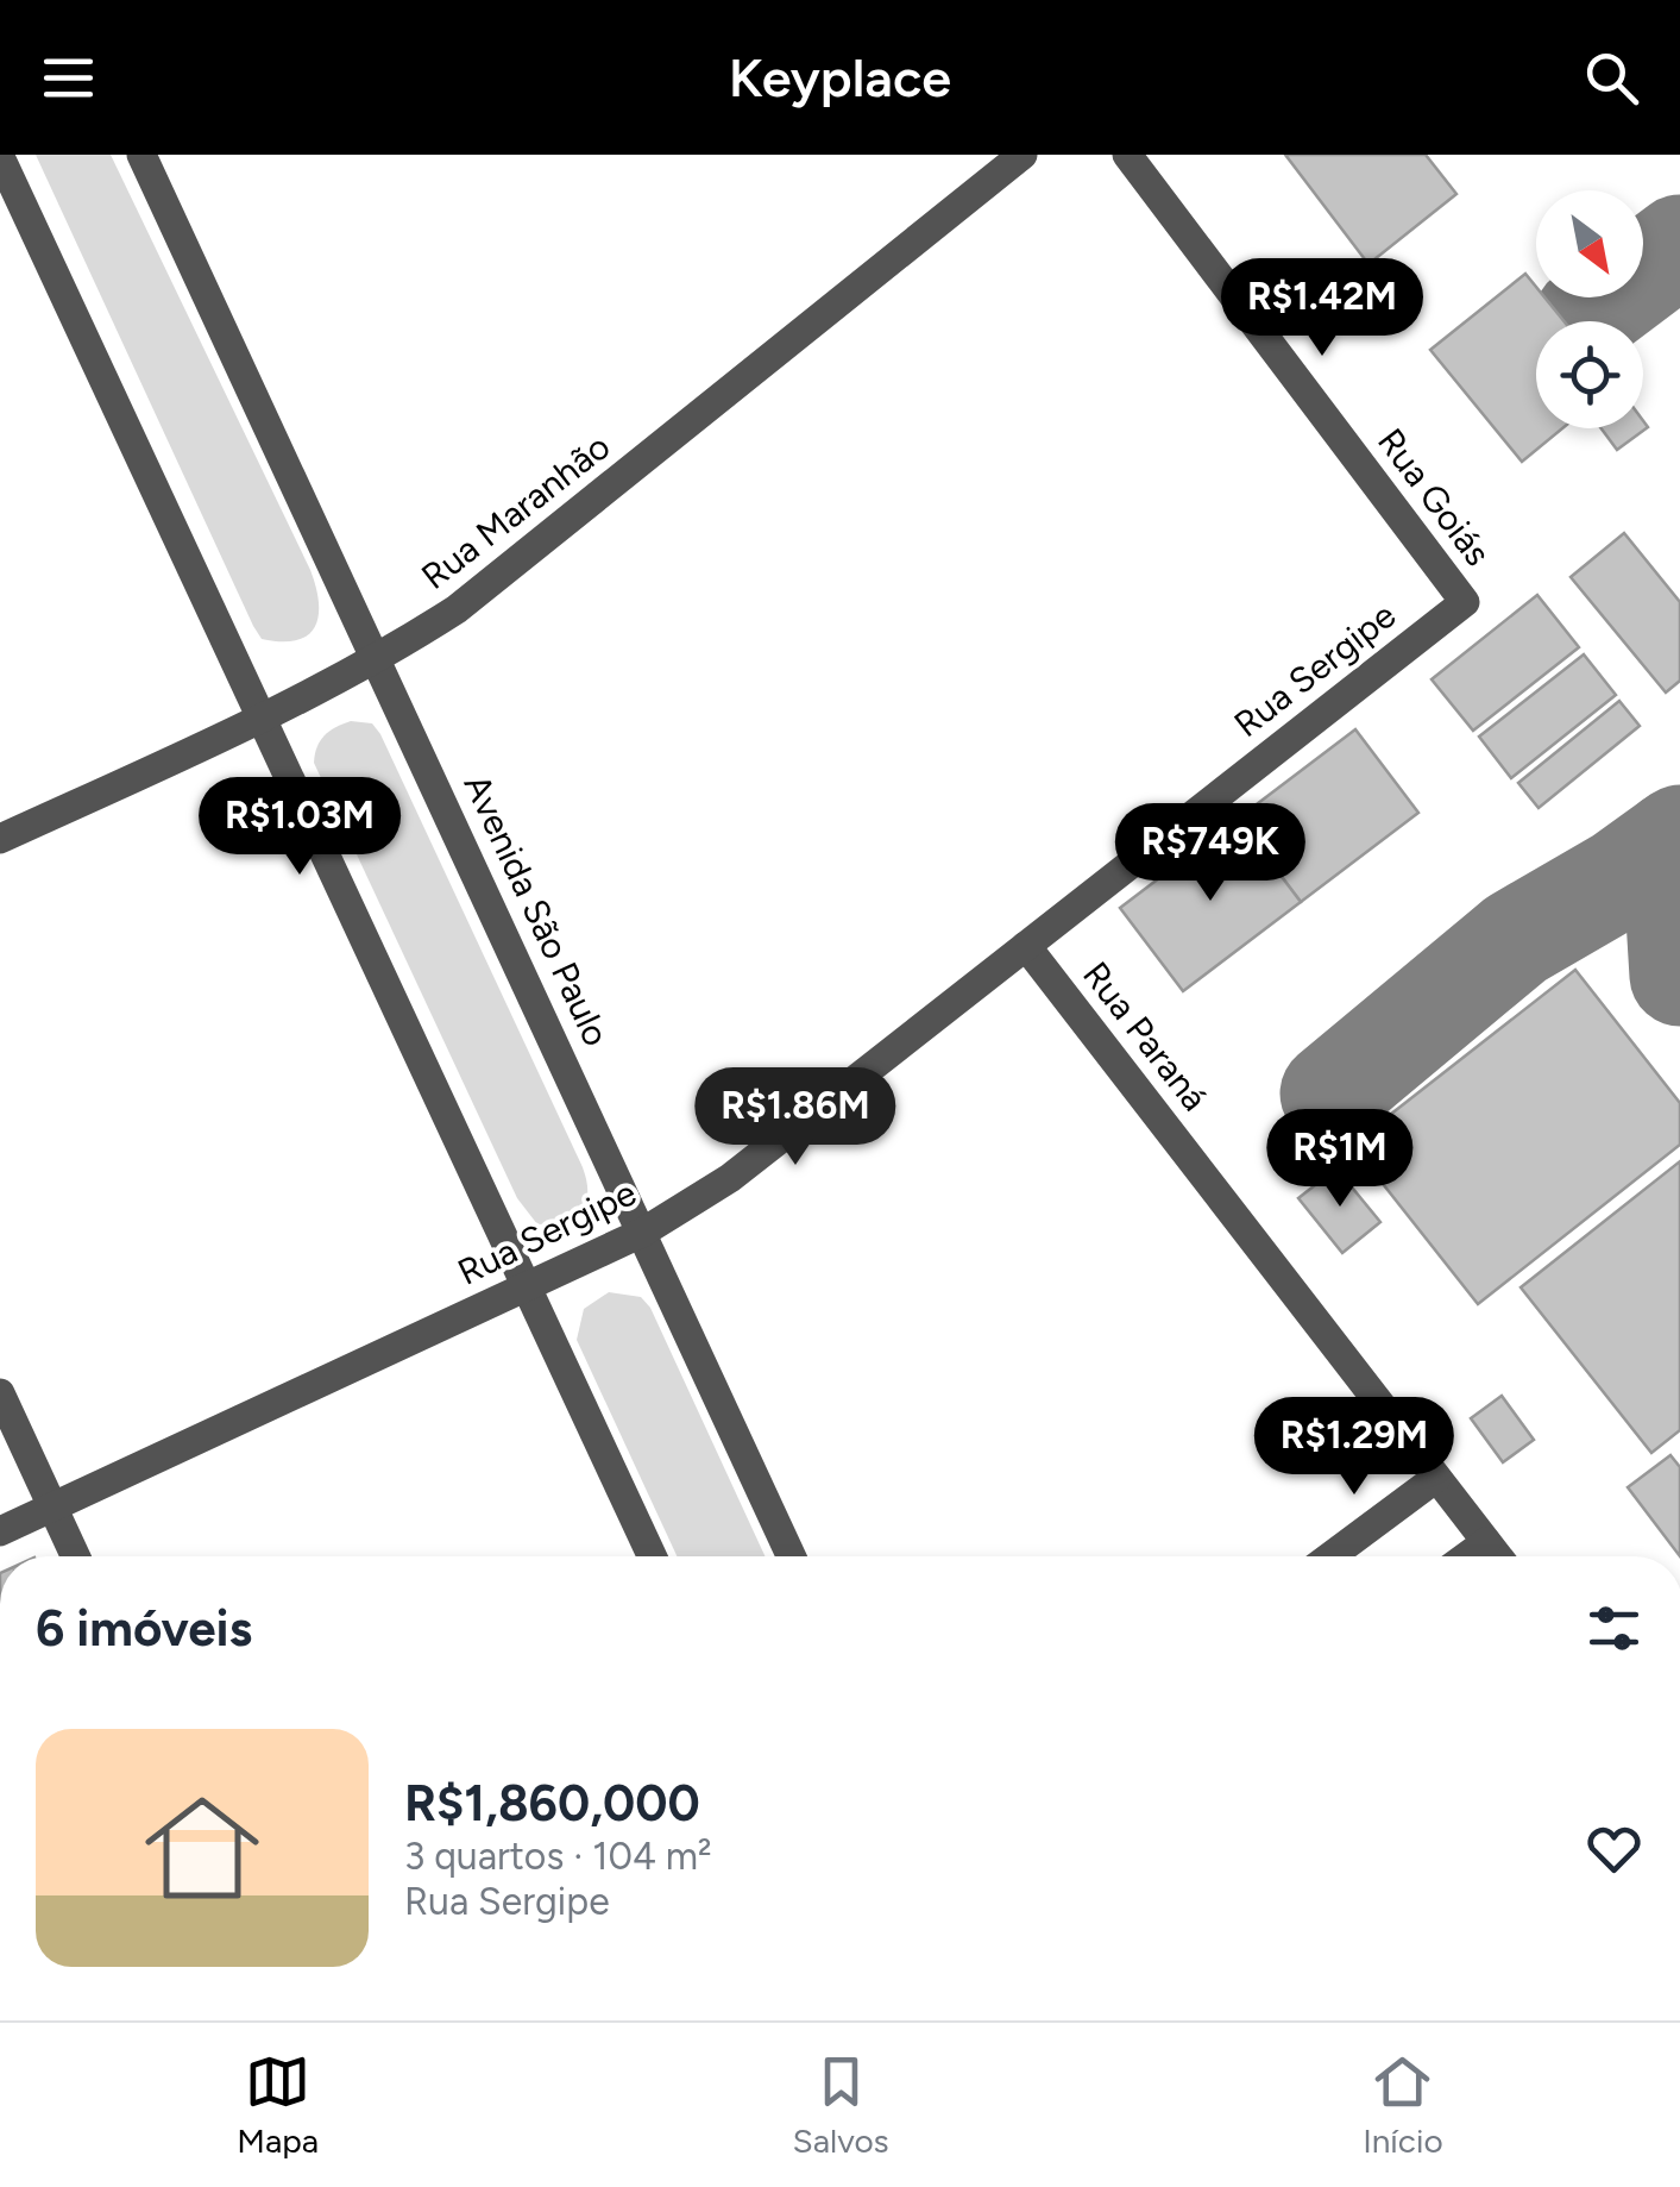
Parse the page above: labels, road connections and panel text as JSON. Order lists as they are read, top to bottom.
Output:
{
  "streets": {
    "street": [
      "Rua Goiás",
      "Rua Maranhão",
      "Rua Sergipe",
      "Avenida São Paulo",
      "Rua Paraná"
    ]
  },
  "crossings": [
    ["Rua Goiás", "Rua Sergipe"],
    ["Rua Maranhão", "Avenida São Paulo"],
    ["Rua Sergipe", "Avenida São Paulo"],
    ["Rua Sergipe", "Rua Paraná"]
  ],
  "north": "bottom right",
  "page": {
    "header": "Keyplace",
    "price": [
      "R$1.42M",
      "R$1.03M",
      "R$749K",
      "R$1.86M",
      "R$1M",
      "R$1.29M"
    ],
    "heading": "6 imóveis",
    "list": [
      {
        "name": "R$1,860,000",
        "note": "3 quartos · 104 m² · Rua Sergipe"
      }
    ],
    "tabs": ["Mapa", "Salvos", "Início"]
  }
}
